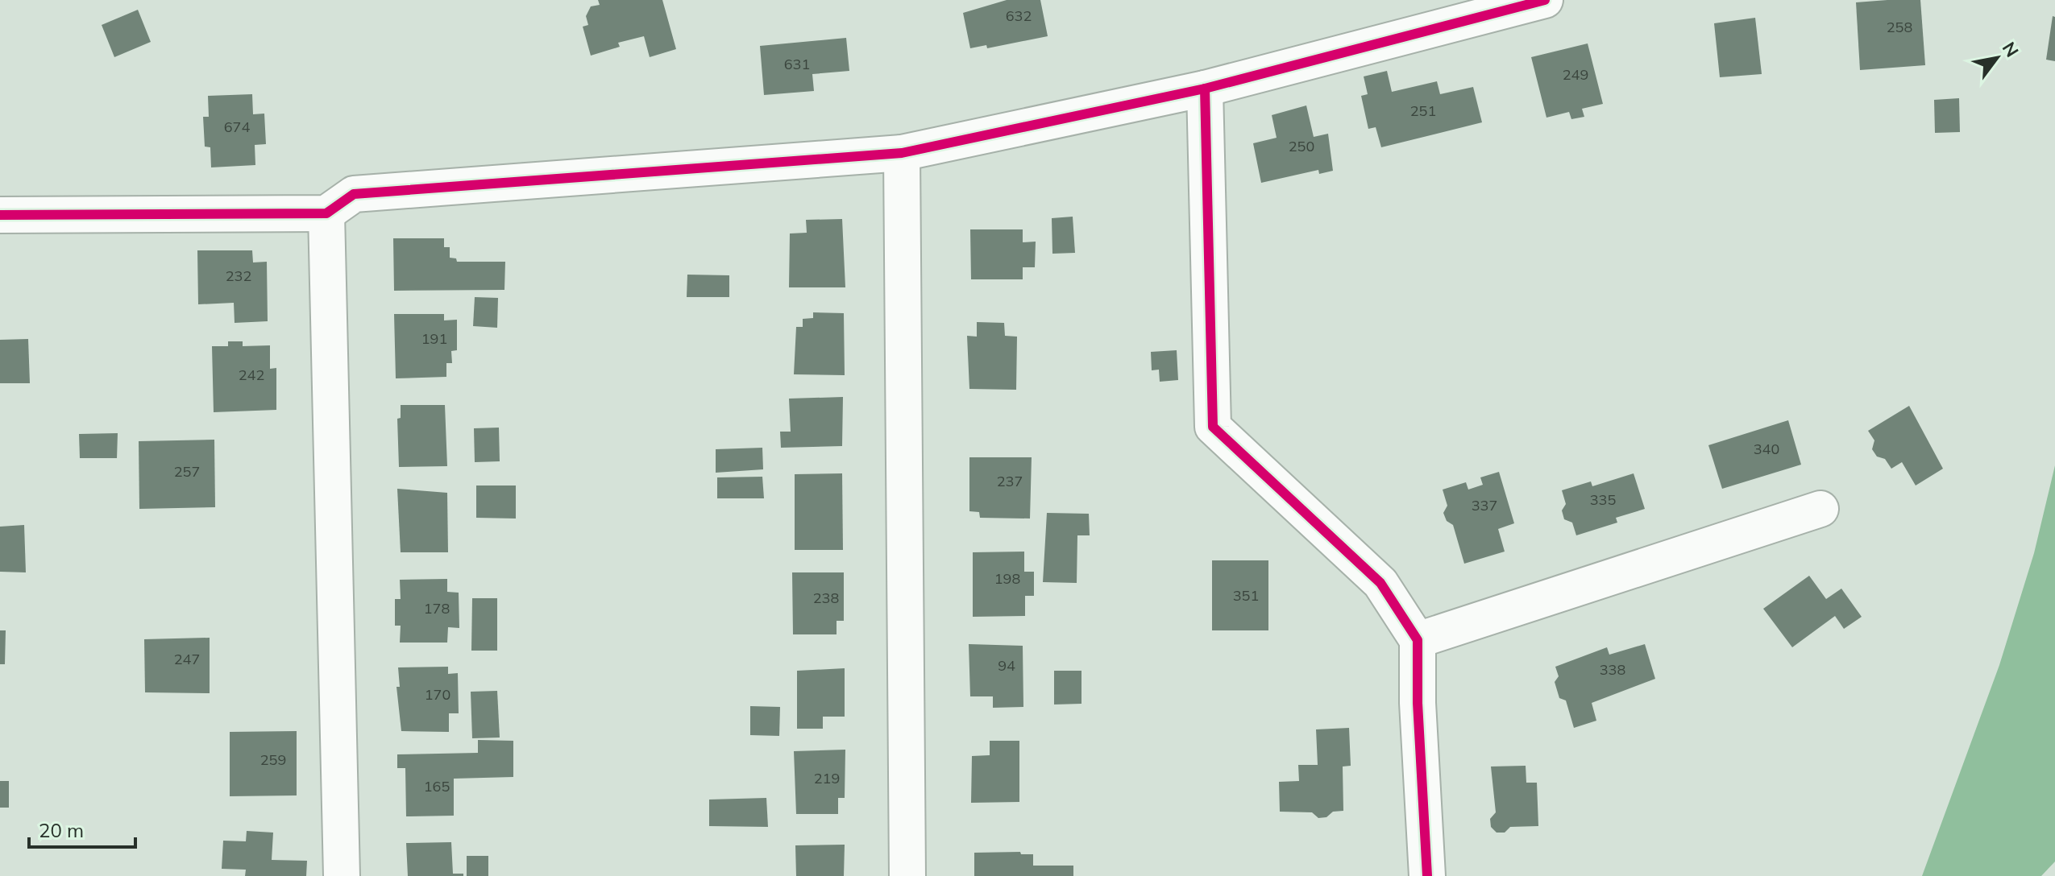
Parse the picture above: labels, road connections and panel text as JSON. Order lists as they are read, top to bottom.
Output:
{
  "house_numbers": [
    "632",
    "258",
    "631",
    "249",
    "251",
    "674",
    "250",
    "232",
    "191",
    "242",
    "340",
    "257",
    "237",
    "335",
    "337",
    "198",
    "351",
    "238",
    "178",
    "247",
    "94",
    "338",
    "170",
    "259",
    "219",
    "165"
  ],
  "scale_bar": "20 m",
  "north": "top right"
}
